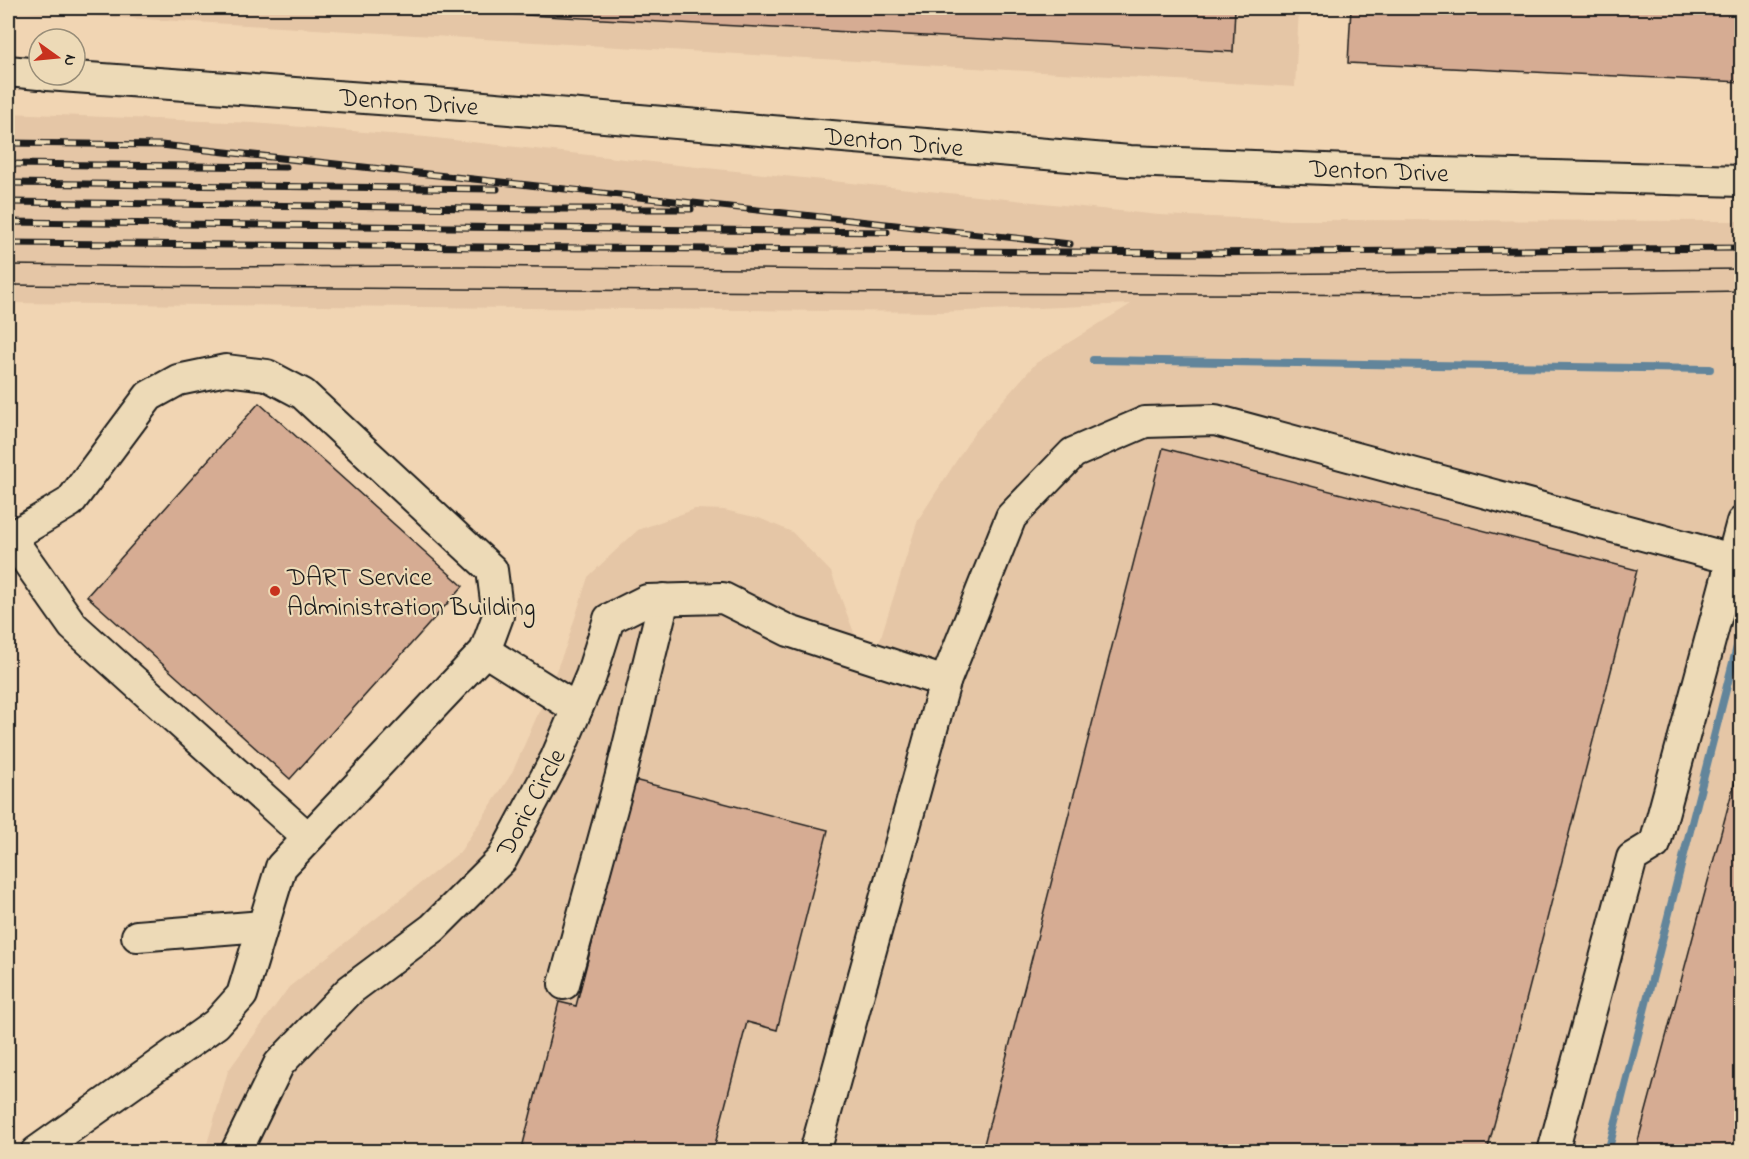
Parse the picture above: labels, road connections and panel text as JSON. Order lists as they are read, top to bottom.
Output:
{
  "streets": {
    "street": ["Denton Drive", "Doric Circle"]
  },
  "places": ["DART Service Administration Building"],
  "north": "right"
}
